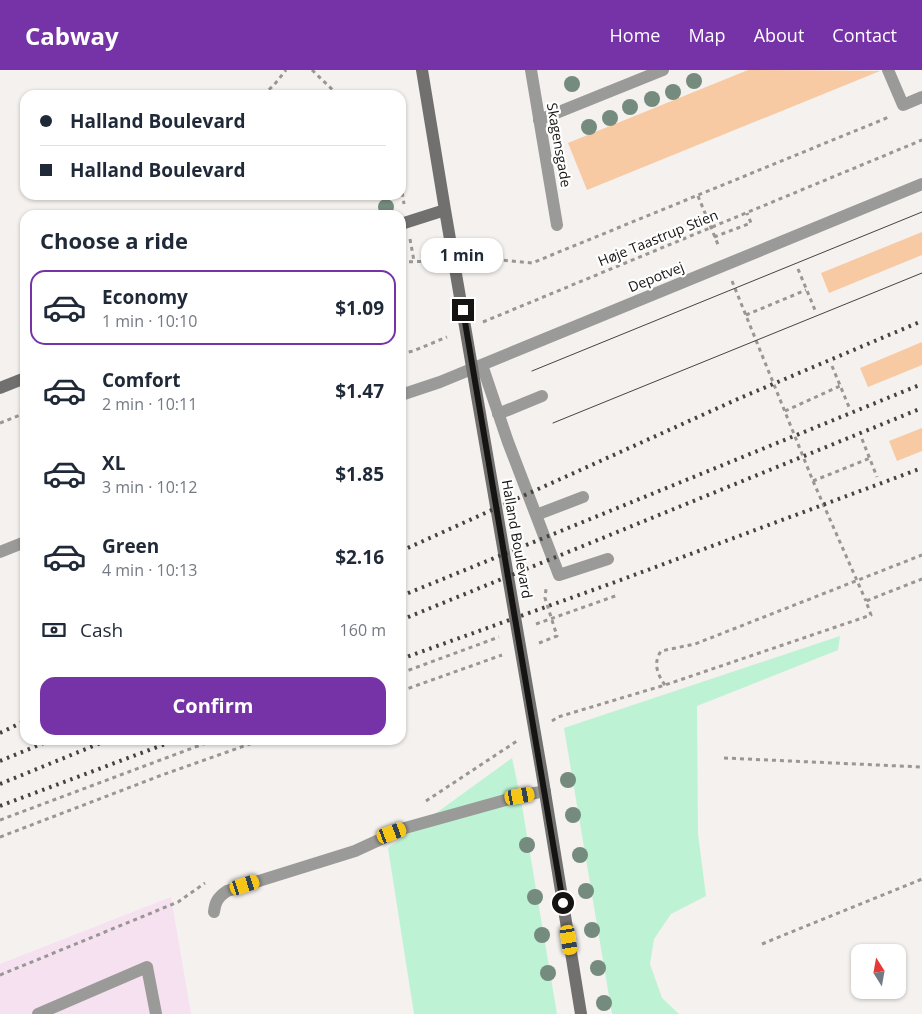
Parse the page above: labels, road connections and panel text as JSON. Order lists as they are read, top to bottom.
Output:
{
  "streets": {
    "street": ["Skagensgade", "Depotvej", "Halland Boulevard"],
    "path": ["Høje Taastrup Stien"]
  },
  "north": "top",
  "page": {
    "header": "Cabway",
    "nav": [
      "Home",
      "Map",
      "About",
      "Contact"
    ],
    "banner": ["Halland Boulevard", "Halland Boulevard"],
    "heading": "Choose a ride",
    "bubble": "1 min",
    "list": [
      {
        "name": "Economy",
        "note": "1 min · 10:10",
        "value": "$1.09"
      },
      {
        "name": "Comfort",
        "note": "2 min · 10:11",
        "value": "$1.47"
      },
      {
        "name": "XL",
        "note": "3 min · 10:12",
        "value": "$1.85"
      },
      {
        "name": "Green",
        "note": "4 min · 10:13",
        "value": "$2.16"
      }
    ],
    "pay": ["Cash", "160 m"],
    "buttons": "Confirm"
  }
}
